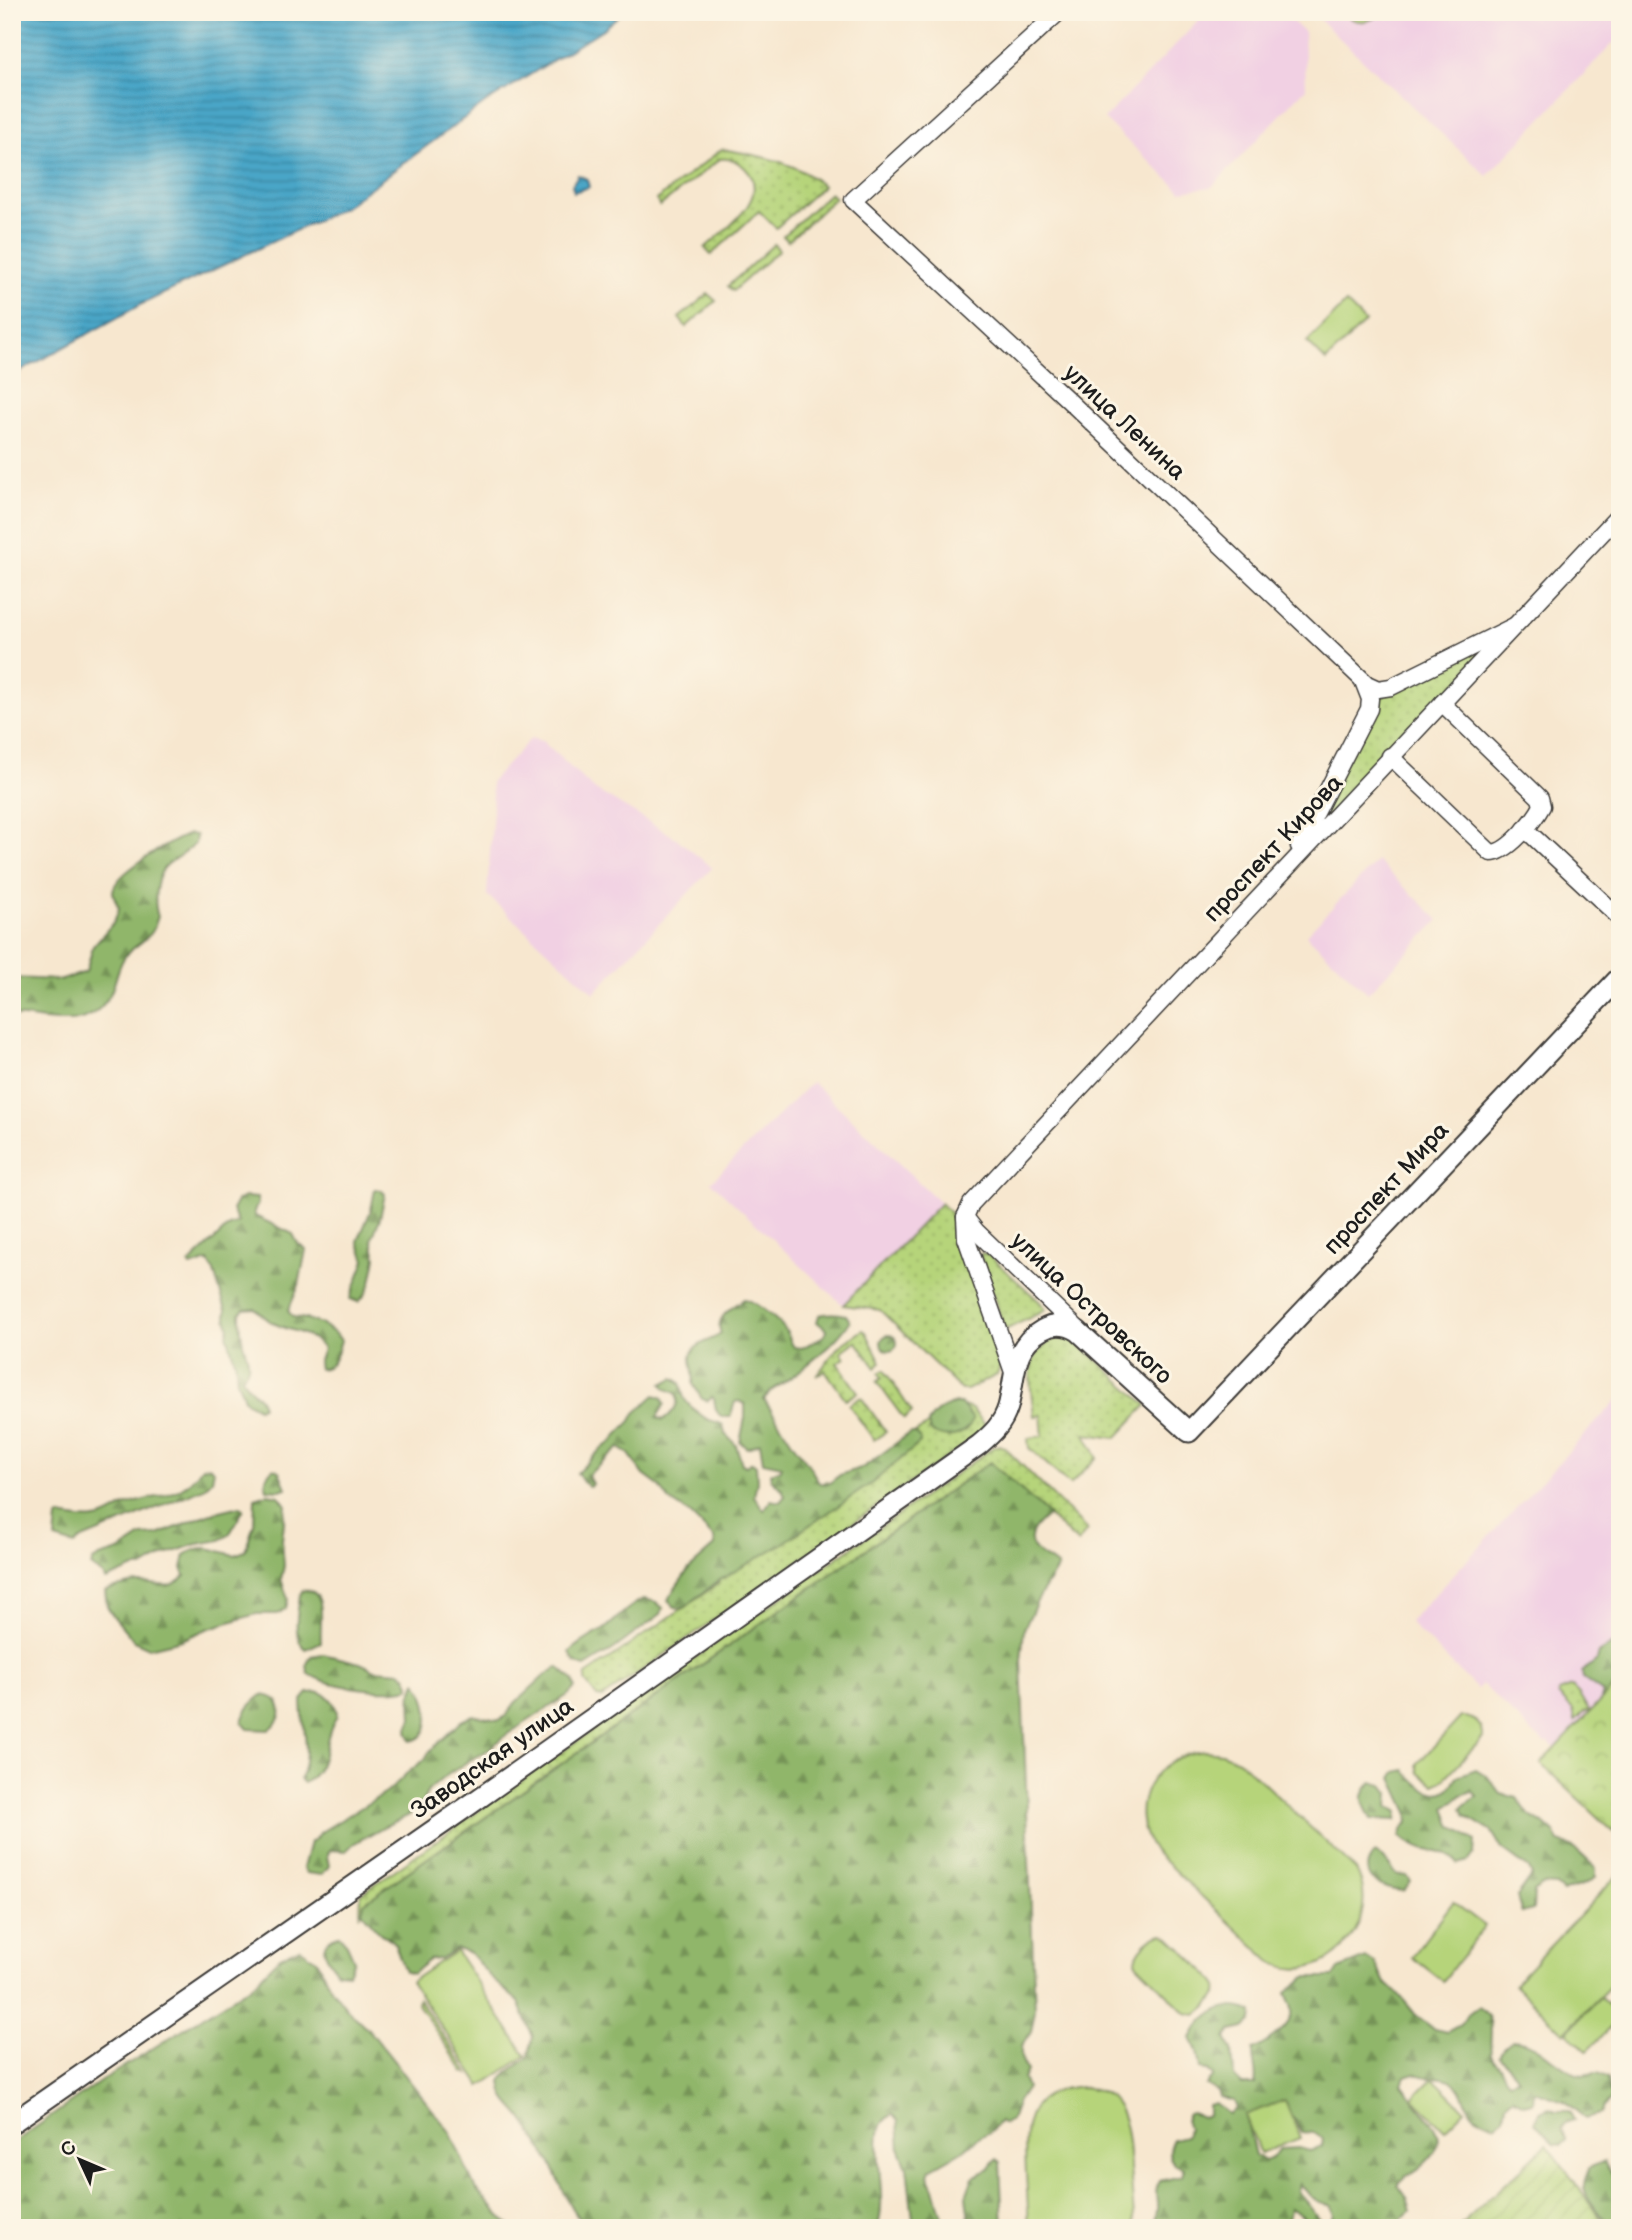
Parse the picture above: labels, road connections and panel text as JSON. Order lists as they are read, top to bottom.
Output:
{
  "streets": {
    "main road": ["проспект Мира", "улица Островского", "Заводская улица"],
    "street": ["улица Ленина", "проспект Кирова"]
  },
  "crossings": [
    ["проспект Кирова", "улица Островского"],
    ["проспект Мира", "улица Островского"]
  ],
  "north": "top left"
}
